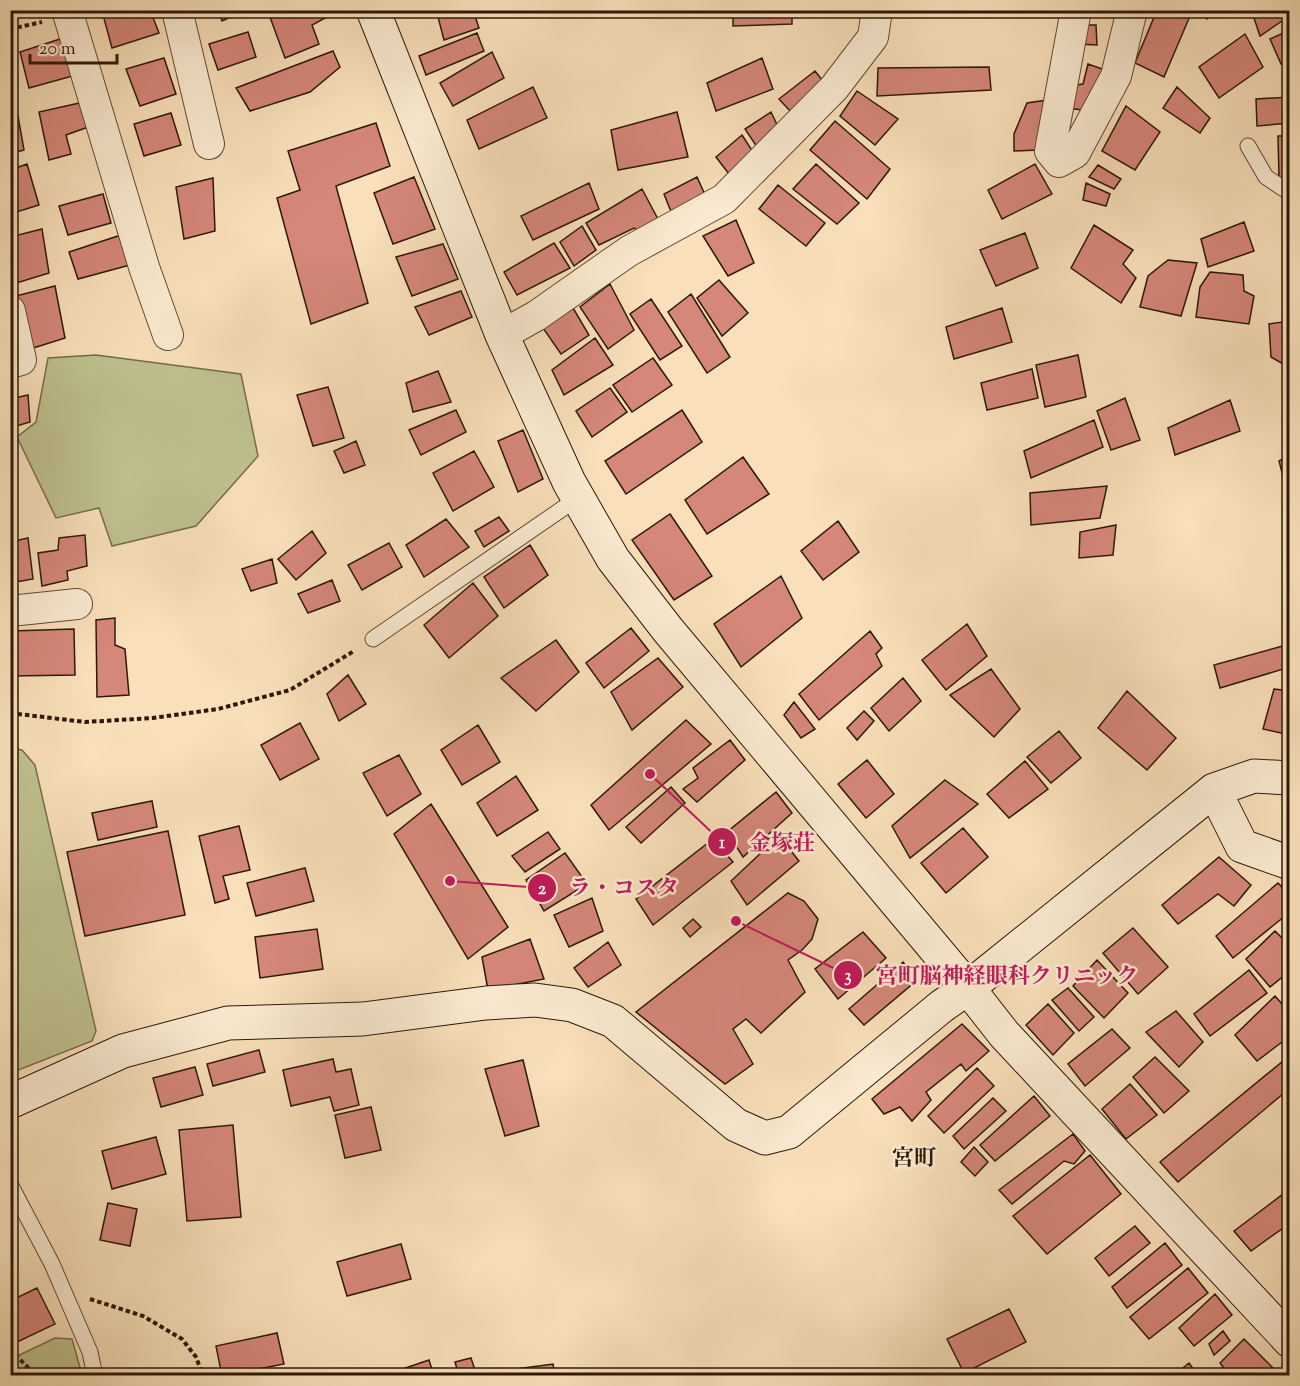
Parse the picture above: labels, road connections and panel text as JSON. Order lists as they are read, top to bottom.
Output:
{
  "districts": ["宮町"],
  "places": ["金塚荘", "ラ・コスタ", "宮町脳神経眼科クリニック"],
  "scale_bar": "20 m"
}
